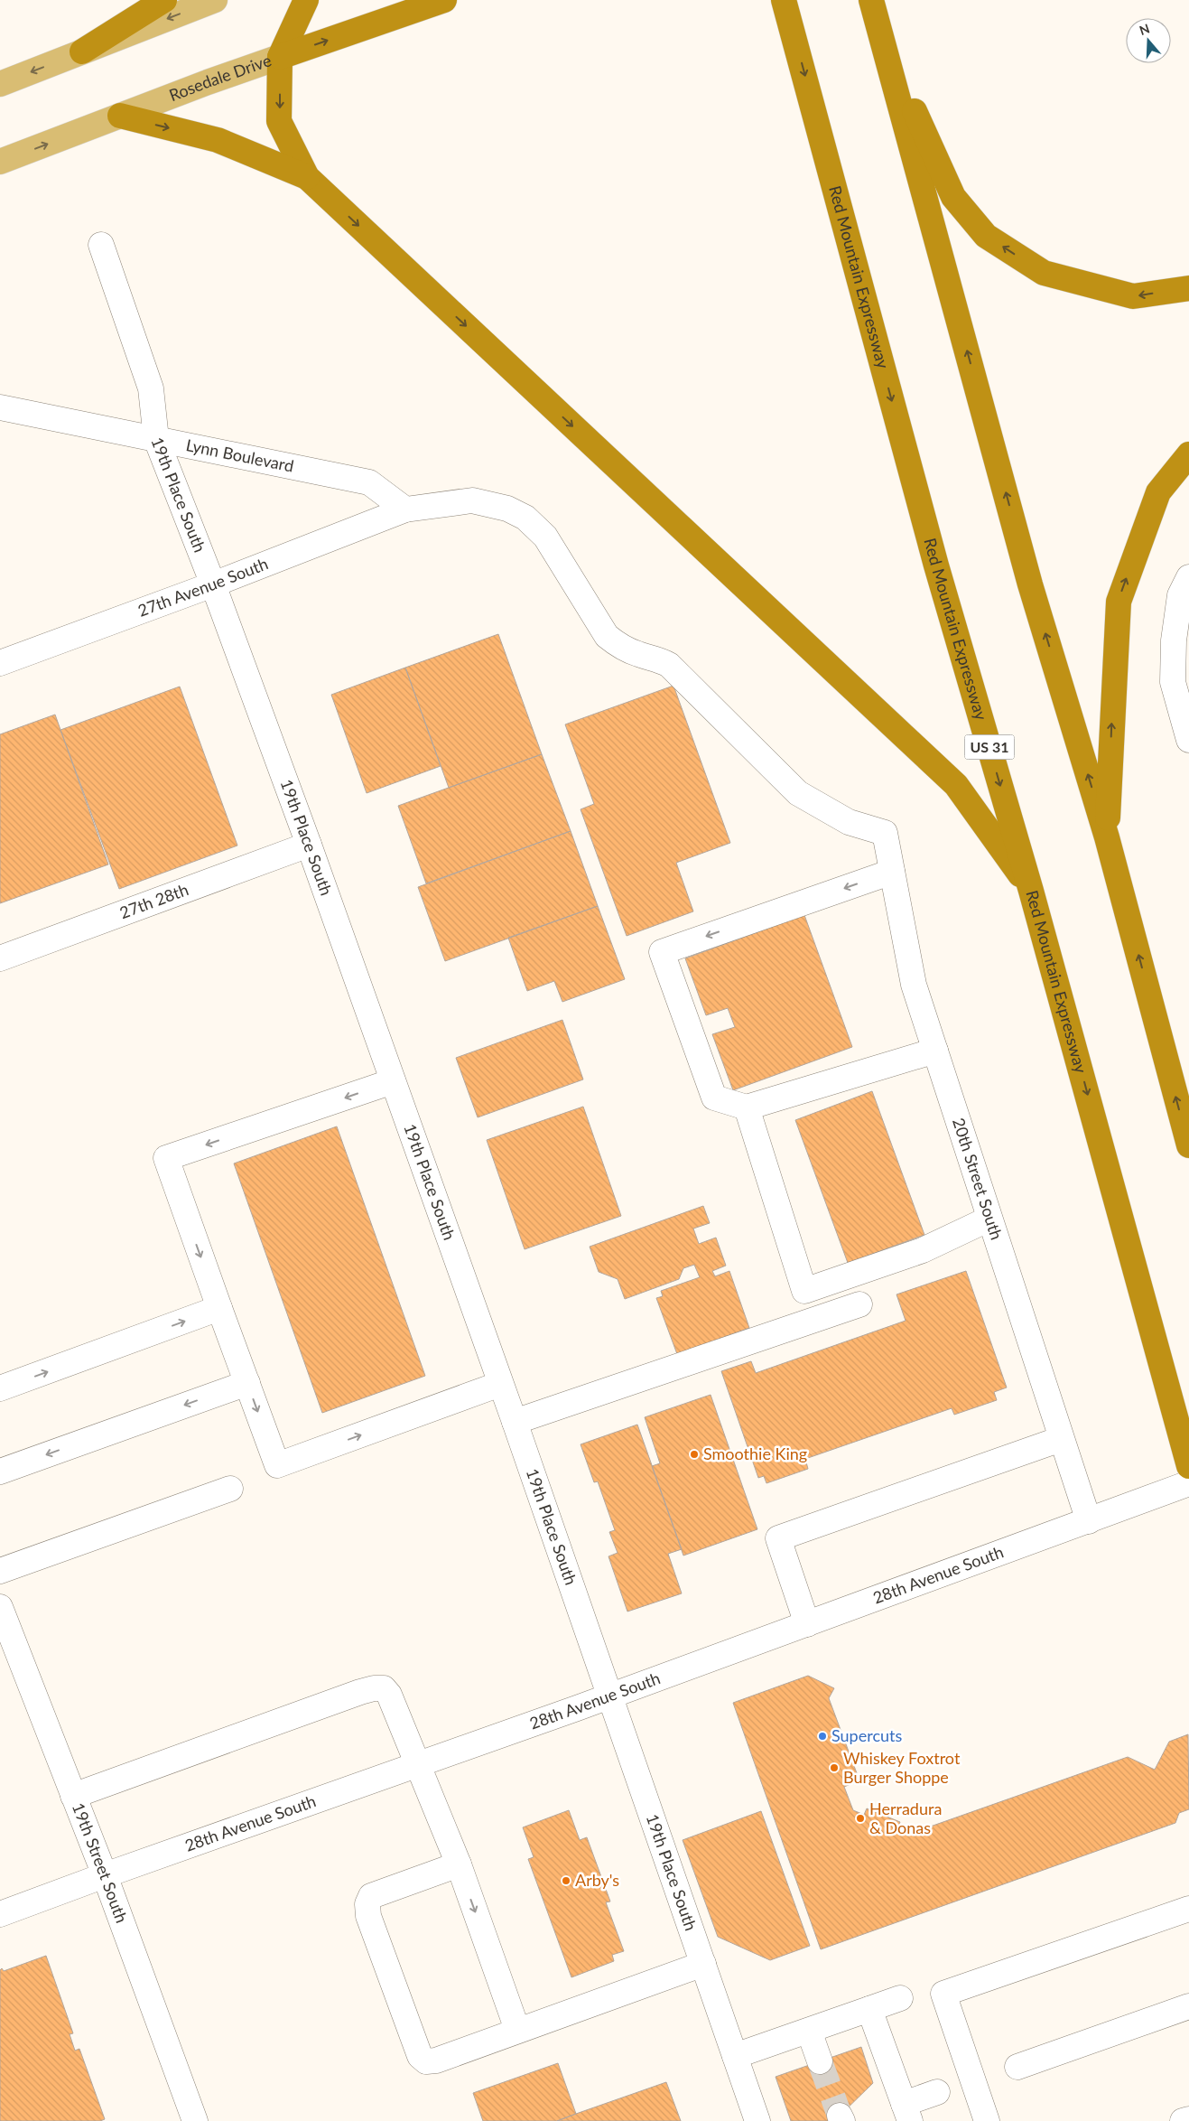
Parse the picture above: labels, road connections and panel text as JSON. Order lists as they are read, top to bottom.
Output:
{
  "streets": {
    "highway": ["Rosedale Drive", "Red Mountain Expressway", "US 31"],
    "street": [
      "Lynn Boulevard",
      "19th Place South",
      "27th Avenue South",
      "27th 28th",
      "20th Street South",
      "28th Avenue South",
      "19th Street South"
    ]
  },
  "crossings": [
    ["Lynn Boulevard", "19th Place South"],
    ["Lynn Boulevard", "27th Avenue South"],
    ["Lynn Boulevard", "20th Street South"],
    ["19th Place South", "27th Avenue South"],
    ["19th Place South", "27th 28th"],
    ["19th Place South", "28th Avenue South"],
    ["27th Avenue South", "20th Street South"],
    ["20th Street South", "28th Avenue South"],
    ["28th Avenue South", "19th Street South"]
  ],
  "one_way": ["Rosedale Drive"],
  "places": [
    "Smoothie King",
    "Supercuts",
    "Whiskey Foxtrot Burger Shoppe",
    "Herradura & Donas",
    "Arby's"
  ],
  "north": "top"
}
